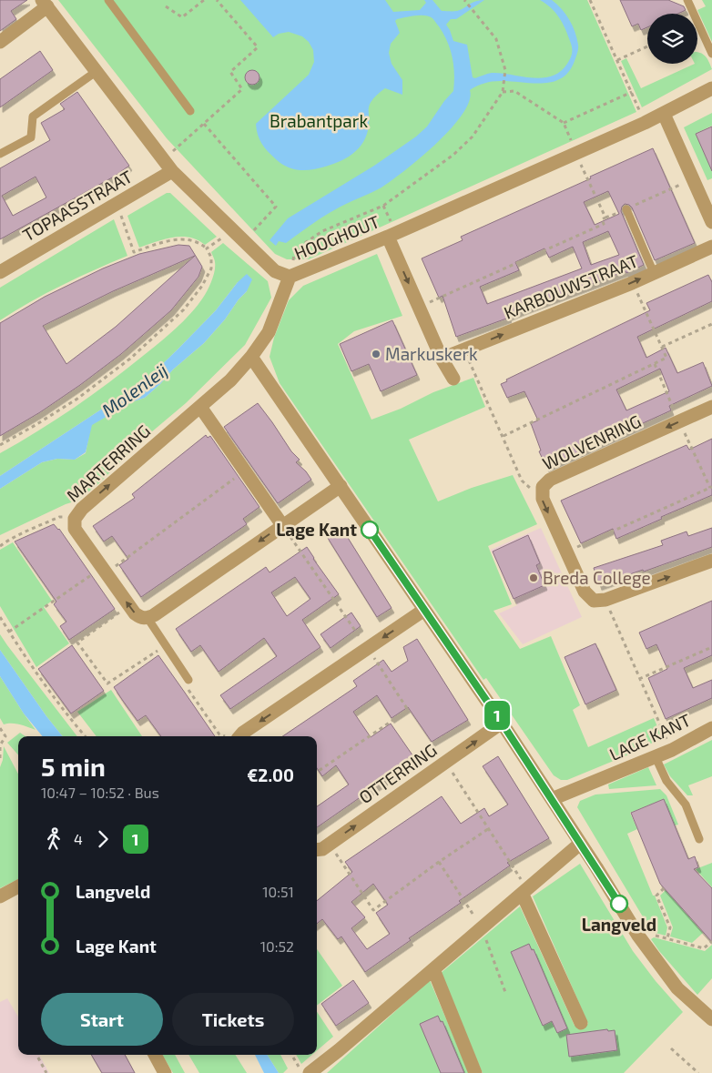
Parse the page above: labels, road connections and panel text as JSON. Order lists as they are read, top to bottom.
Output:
{
  "streets": {
    "street": [
      "TOPAASSTRAAT",
      "HOOGHOUT",
      "KARBOUWSTRAAT",
      "WOLVENRING",
      "MARTERRING",
      "LAGE KANT",
      "OTTERRING"
    ]
  },
  "crossings": [
    ["TOPAASSTRAAT", "HOOGHOUT"]
  ],
  "one_way": ["KARBOUWSTRAAT", "MARTERRING", "OTTERRING"],
  "water": ["Molenleij"],
  "parks": ["Brabantpark"],
  "places": [
    "Markuskerk",
    "Lage Kant",
    "Breda College",
    "Langveld"
  ],
  "lines": ["bus line 1"],
  "page": {
    "on_map": "1",
    "heading": ["5 min", "10:47 – 10:52 · Bus", "€2.00"],
    "legs": ["4", "1"],
    "list": [
      {
        "name": "Langveld",
        "value": "10:51"
      },
      {
        "name": "Lage Kant",
        "value": "10:52"
      }
    ],
    "buttons": ["Start", "Tickets"]
  }
}
